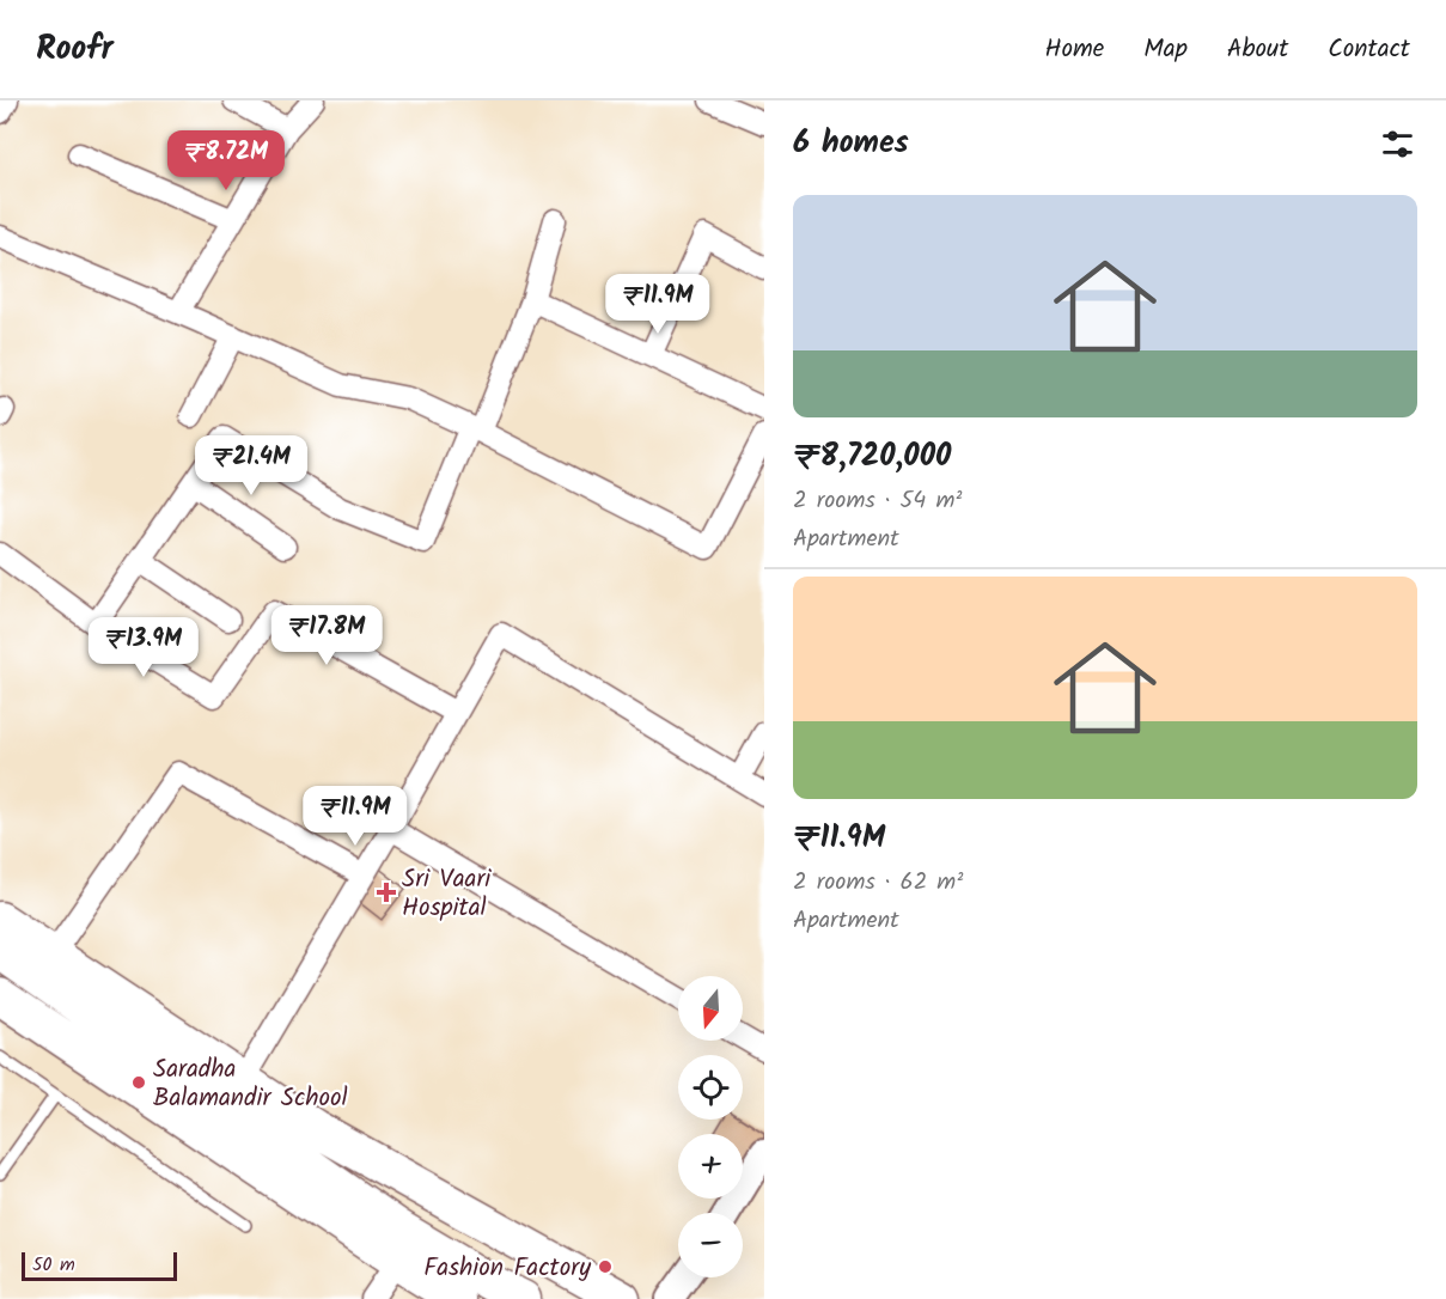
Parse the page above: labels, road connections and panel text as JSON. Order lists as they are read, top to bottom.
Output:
{
  "places": {
    "health": ["Sri Vaari Hospital"],
    "other": ["Saradha Balamandir School", "Fashion Factory"]
  },
  "scale_bar": "50 m",
  "north": "bottom",
  "page": {
    "header": "Roofr",
    "nav": [
      "Home",
      "Map",
      "About",
      "Contact"
    ],
    "heading": "6 homes",
    "price": [
      "₹8.72M",
      "₹11.9M",
      "₹21.4M",
      "₹17.8M",
      "₹13.9M",
      "₹11.9M"
    ],
    "list": [
      {
        "name": "₹8,720,000",
        "note": "2 rooms · 54 m² · Apartment"
      },
      {
        "name": "₹11.9M",
        "note": "2 rooms · 62 m² · Apartment"
      }
    ],
    "map_buttons": ["+", "−"],
    "scale": "50 m"
  }
}
